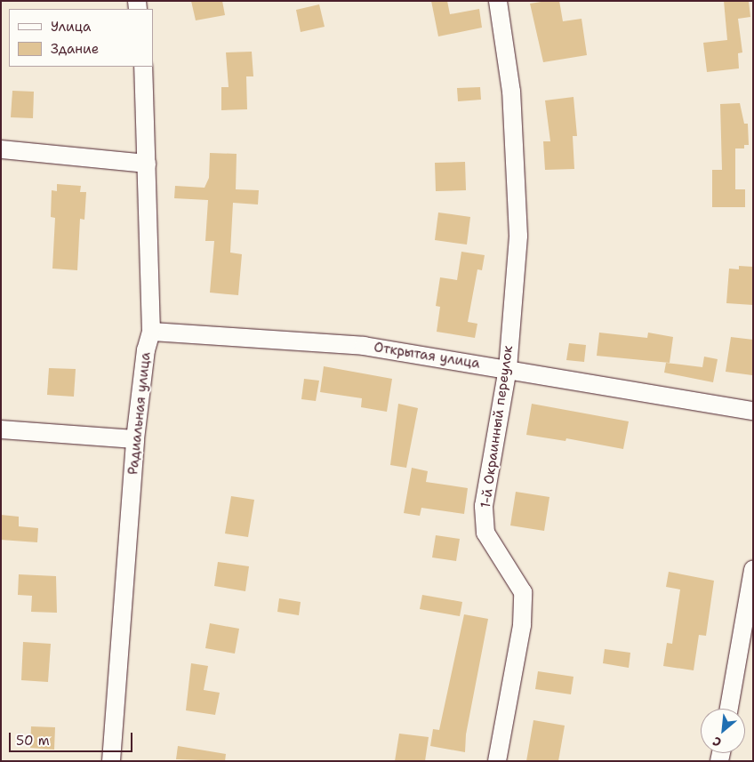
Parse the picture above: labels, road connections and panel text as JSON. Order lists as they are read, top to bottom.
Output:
{
  "streets": {
    "street": ["Открытая улица", "Радиальная улица", "1-й Окраинный переулок"]
  },
  "crossings": [
    ["Открытая улица", "Радиальная улица"],
    ["Открытая улица", "1-й Окраинный переулок"]
  ],
  "legend": ["Улица", "Здание"],
  "scale_bar": "50 m",
  "north": "bottom left"
}
